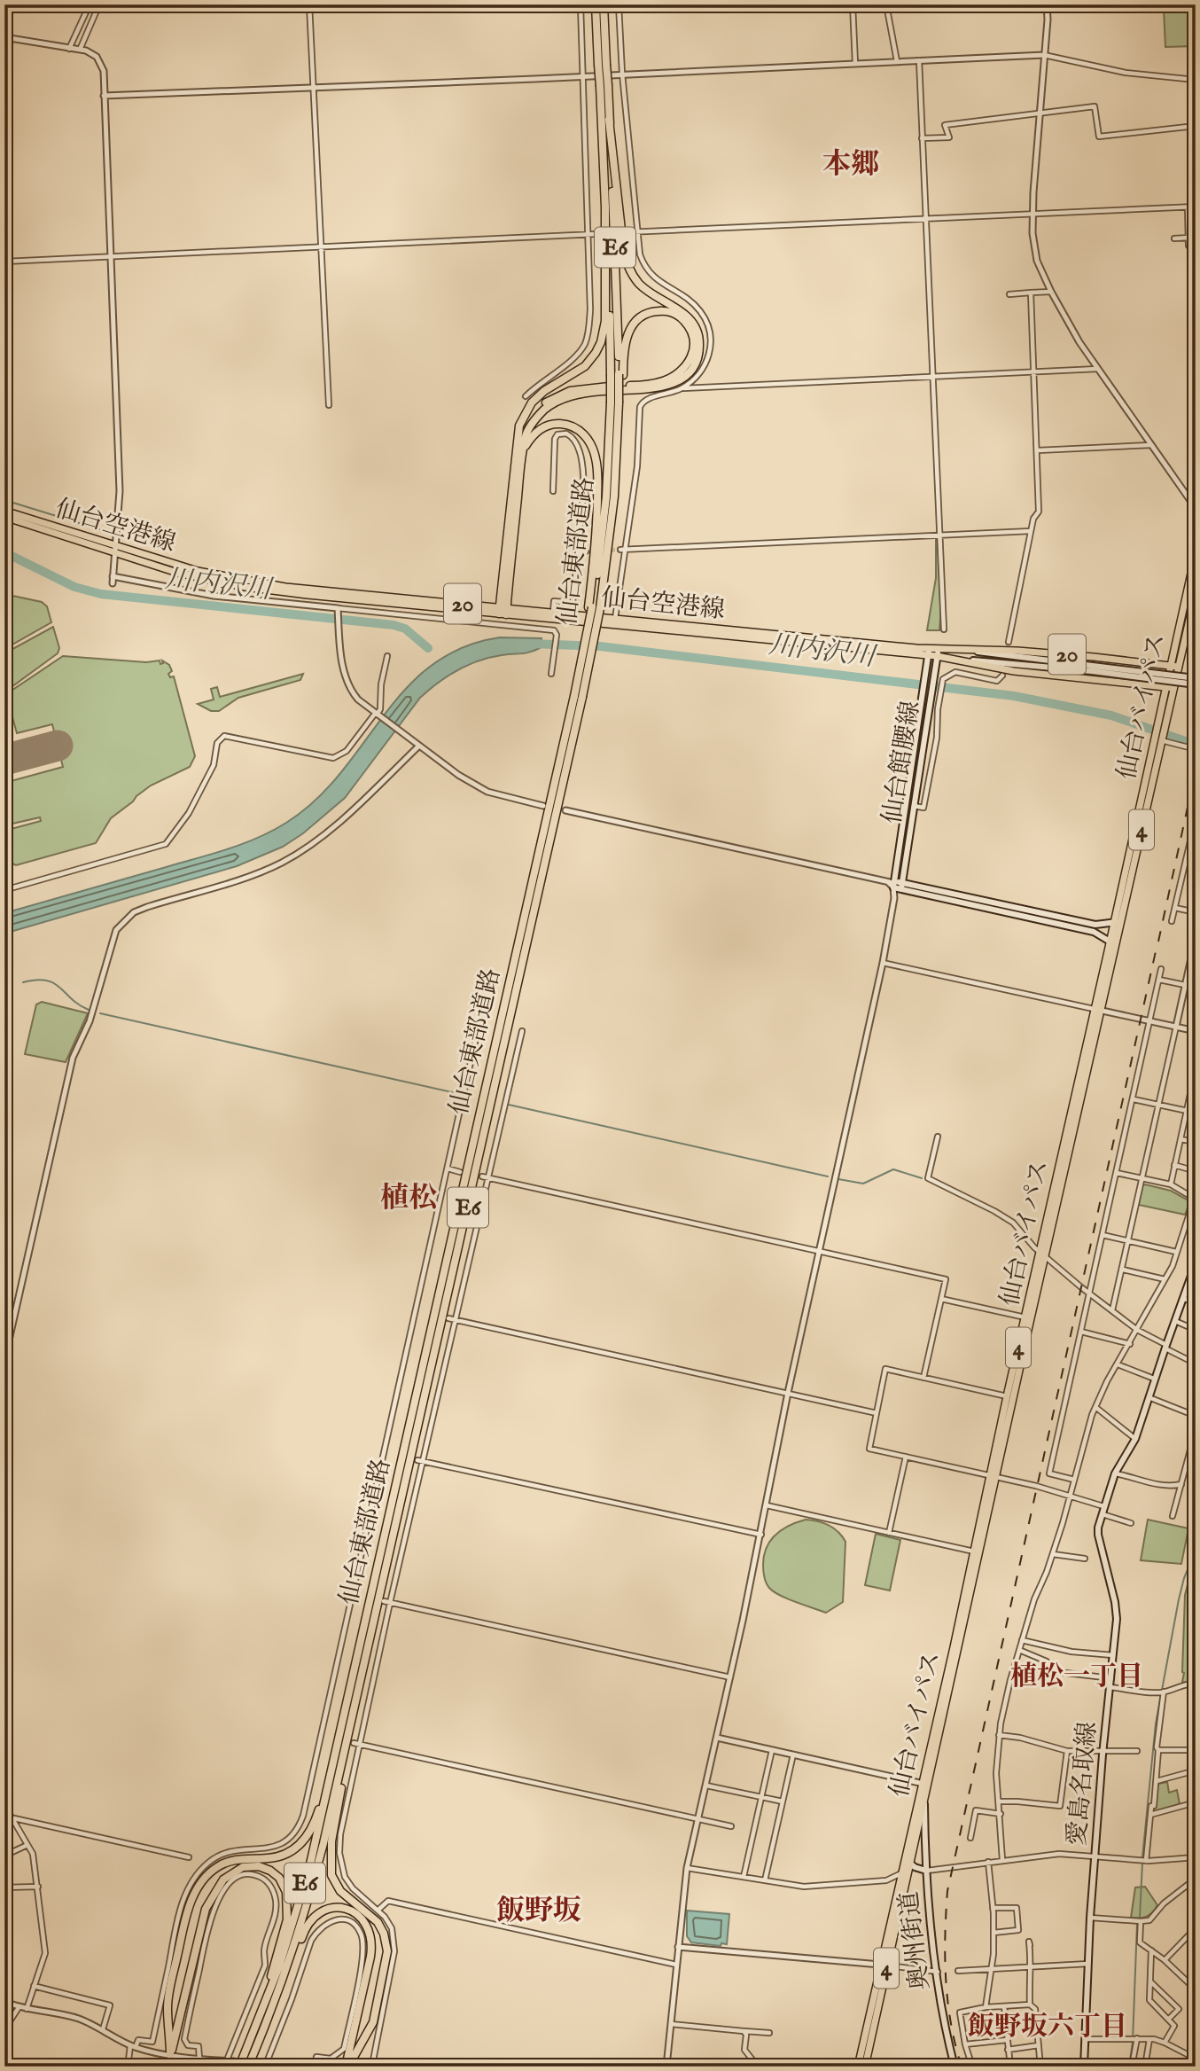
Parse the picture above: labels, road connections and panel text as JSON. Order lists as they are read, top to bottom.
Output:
{
  "streets": {
    "highway": ["E6", "仙台東部道路"],
    "main road": [
      "仙台空港線",
      "20",
      "仙台バイパス",
      "仙台館腰線",
      "4",
      "愛島名取線",
      "奥州街道"
    ]
  },
  "crossings": [
    ["仙台空港線", "仙台バイパス"],
    ["仙台空港線", "仙台館腰線"],
    ["仙台バイパス", "奥州街道"]
  ],
  "districts": [
    "本郷",
    "植松",
    "植松一丁目",
    "飯野坂",
    "飯野坂六丁目"
  ],
  "water": ["川内沢川"]
}
